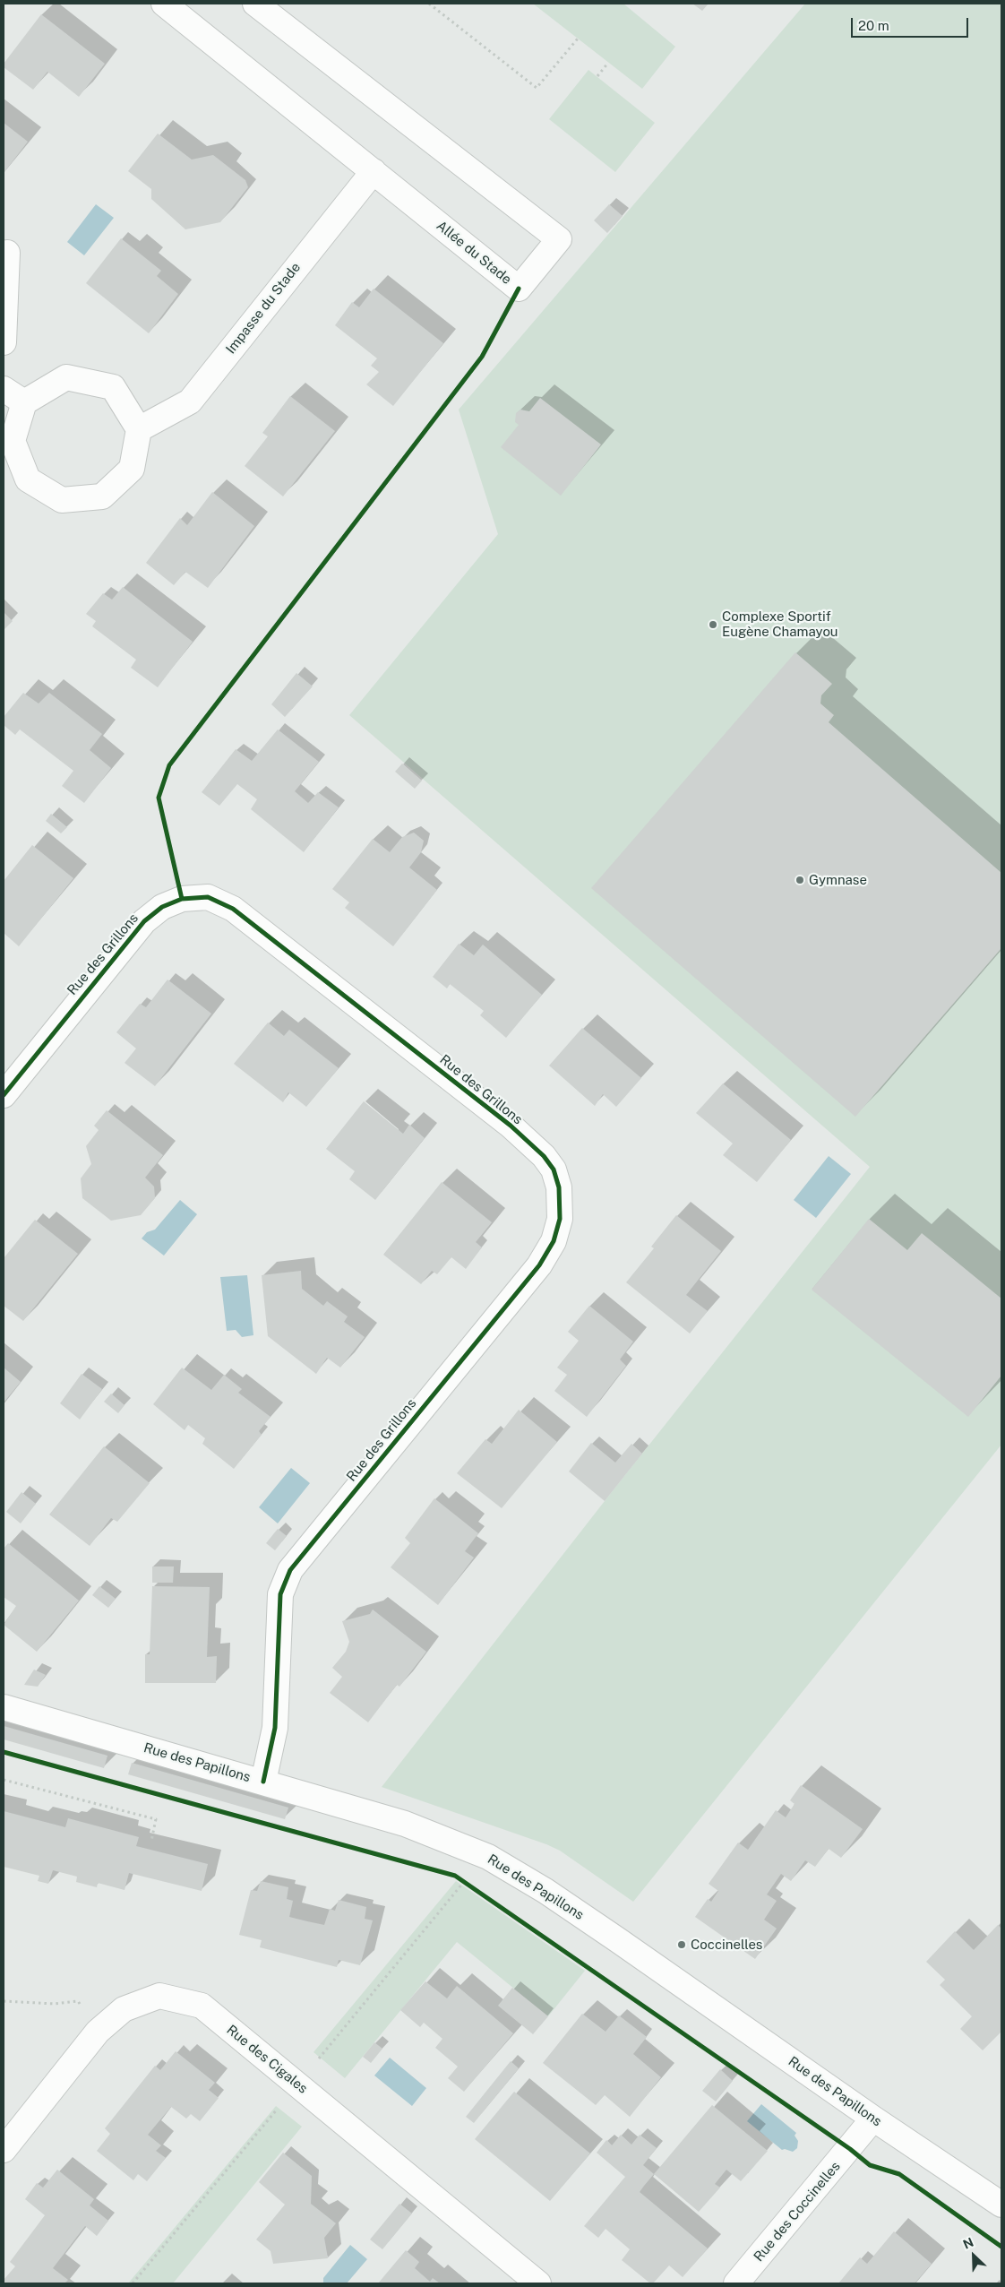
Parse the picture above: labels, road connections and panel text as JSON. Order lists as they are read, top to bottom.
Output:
{
  "streets": {
    "street": [
      "Allée du Stade",
      "Impasse du Stade",
      "Rue des Grillons",
      "Rue des Papillons",
      "Rue des Cigales",
      "Rue des Coccinelles"
    ]
  },
  "crossings": [
    ["Allée du Stade", "Impasse du Stade"],
    ["Rue des Grillons", "Rue des Papillons"],
    ["Rue des Papillons", "Rue des Coccinelles"]
  ],
  "places": ["Complexe Sportif Eugène Chamayou", "Gymnase", "Coccinelles"],
  "scale_bar": "20 m",
  "north": "top left"
}
